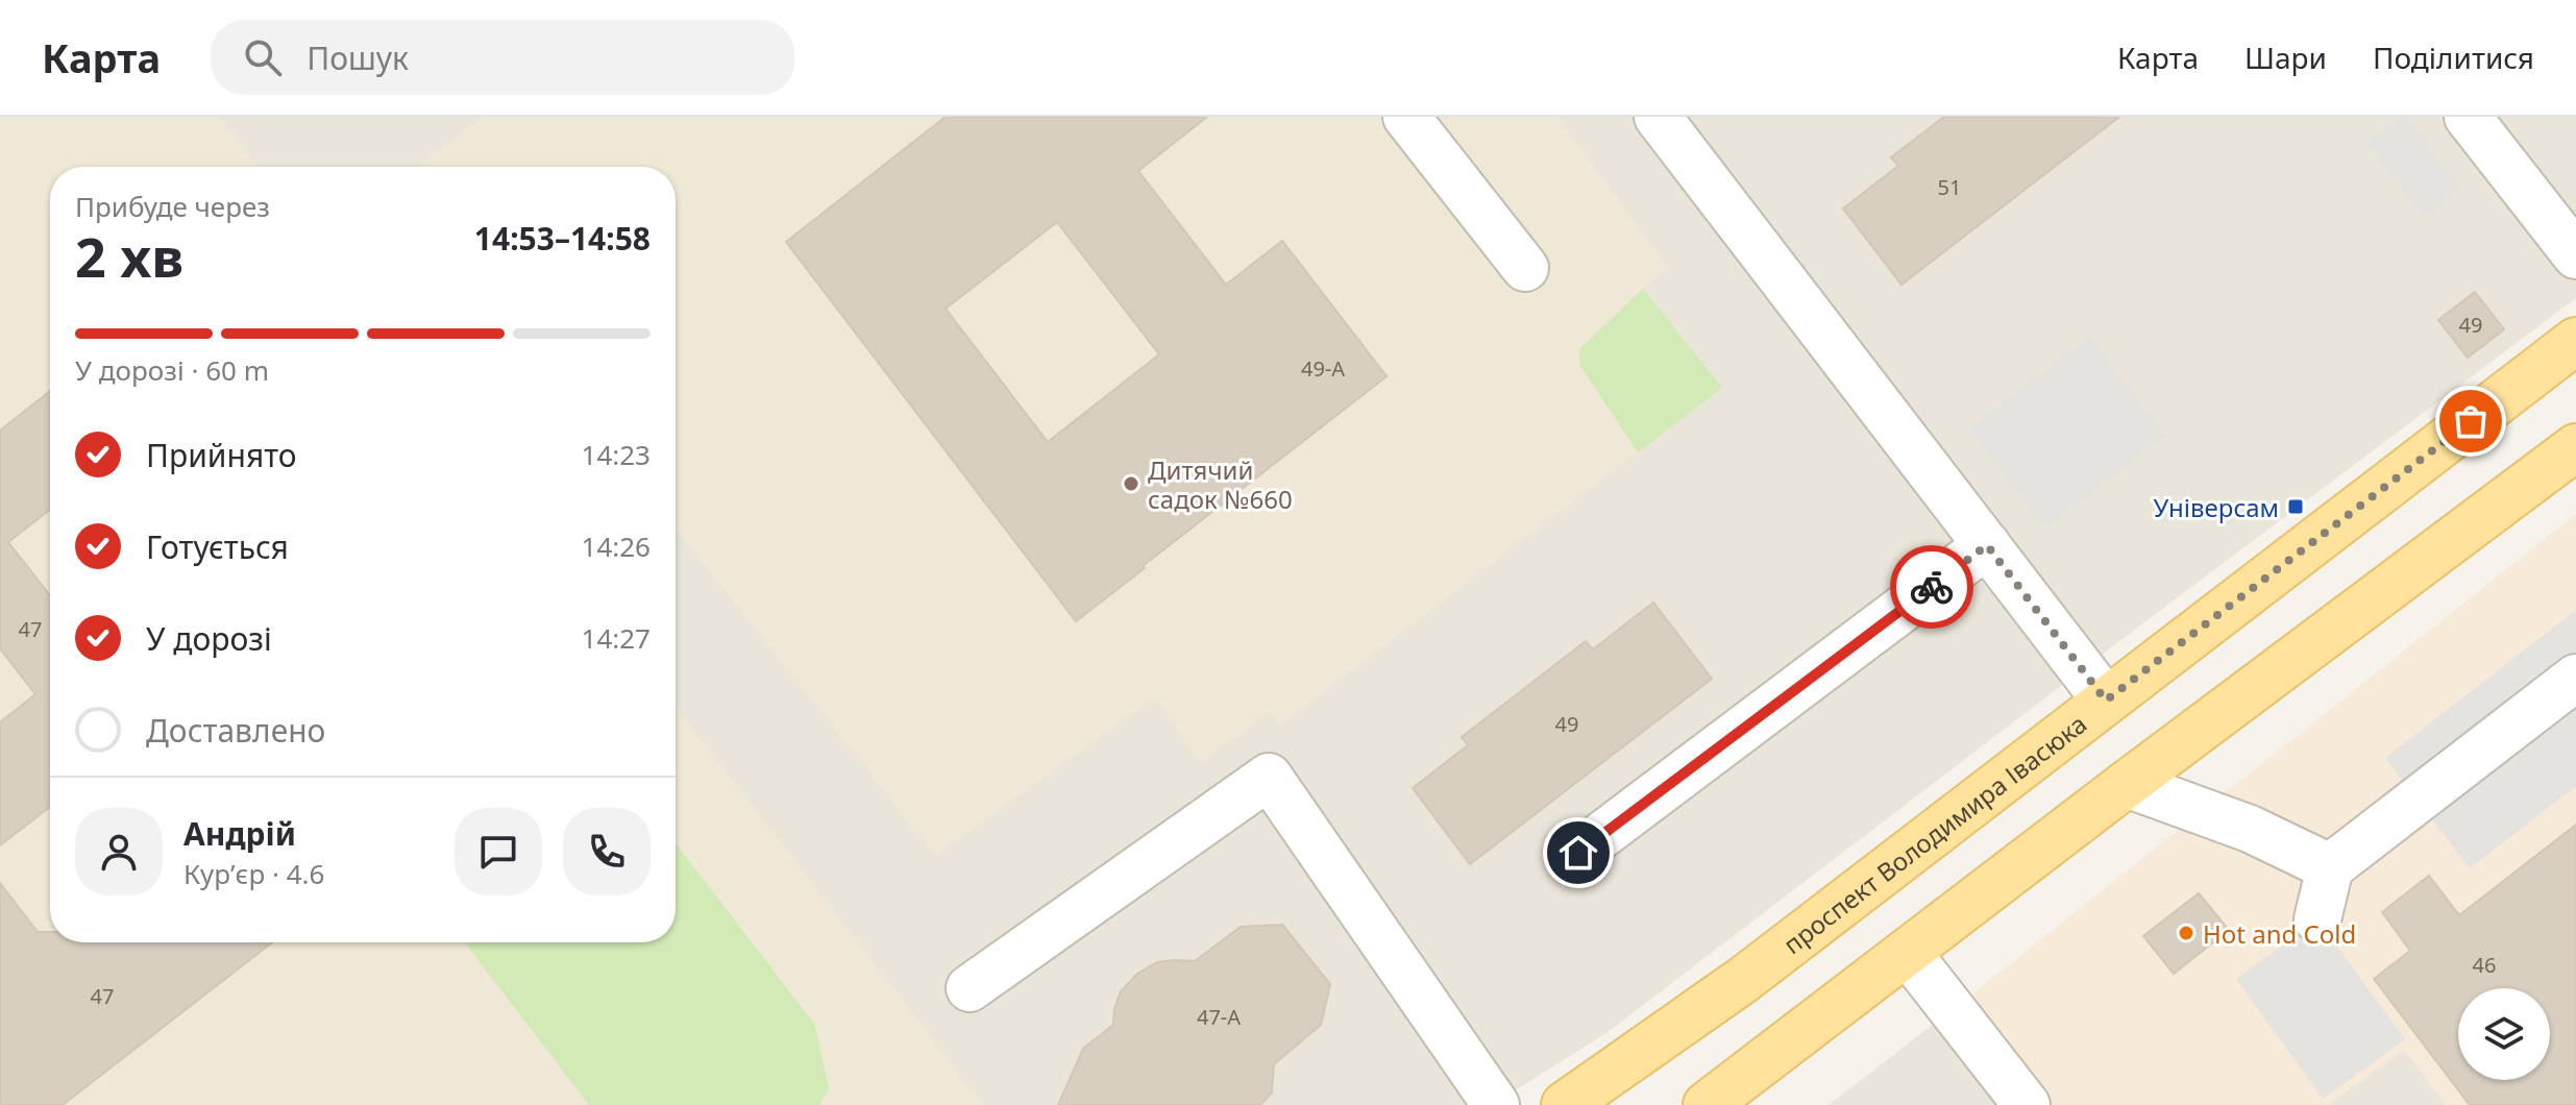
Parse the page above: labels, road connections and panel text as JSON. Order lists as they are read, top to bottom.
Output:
{
  "streets": {
    "main road": ["проспект Володимира Івасюка"]
  },
  "places": {
    "other": ["Дитячий садок №660", "Hot and Cold"],
    "transit": ["Універсам"]
  },
  "house_numbers": [
    "51",
    "49",
    "49-А",
    "47",
    "49",
    "46",
    "47",
    "47-А"
  ],
  "page": {
    "header": "Карта",
    "search": "Пошук",
    "nav": ["Карта", "Шари", "Поділитися"],
    "heading": ["2 хв", "Прибуде через", "14:53–14:58"],
    "panel": ["Андрій", "Кур’єр · 4.6"],
    "bar": "У дорозі · 60 m",
    "list": [
      ["Прийнято", "14:23"],
      ["Готується", "14:26"],
      ["У дорозі", "14:27"],
      "Доставлено"
    ]
  }
}
